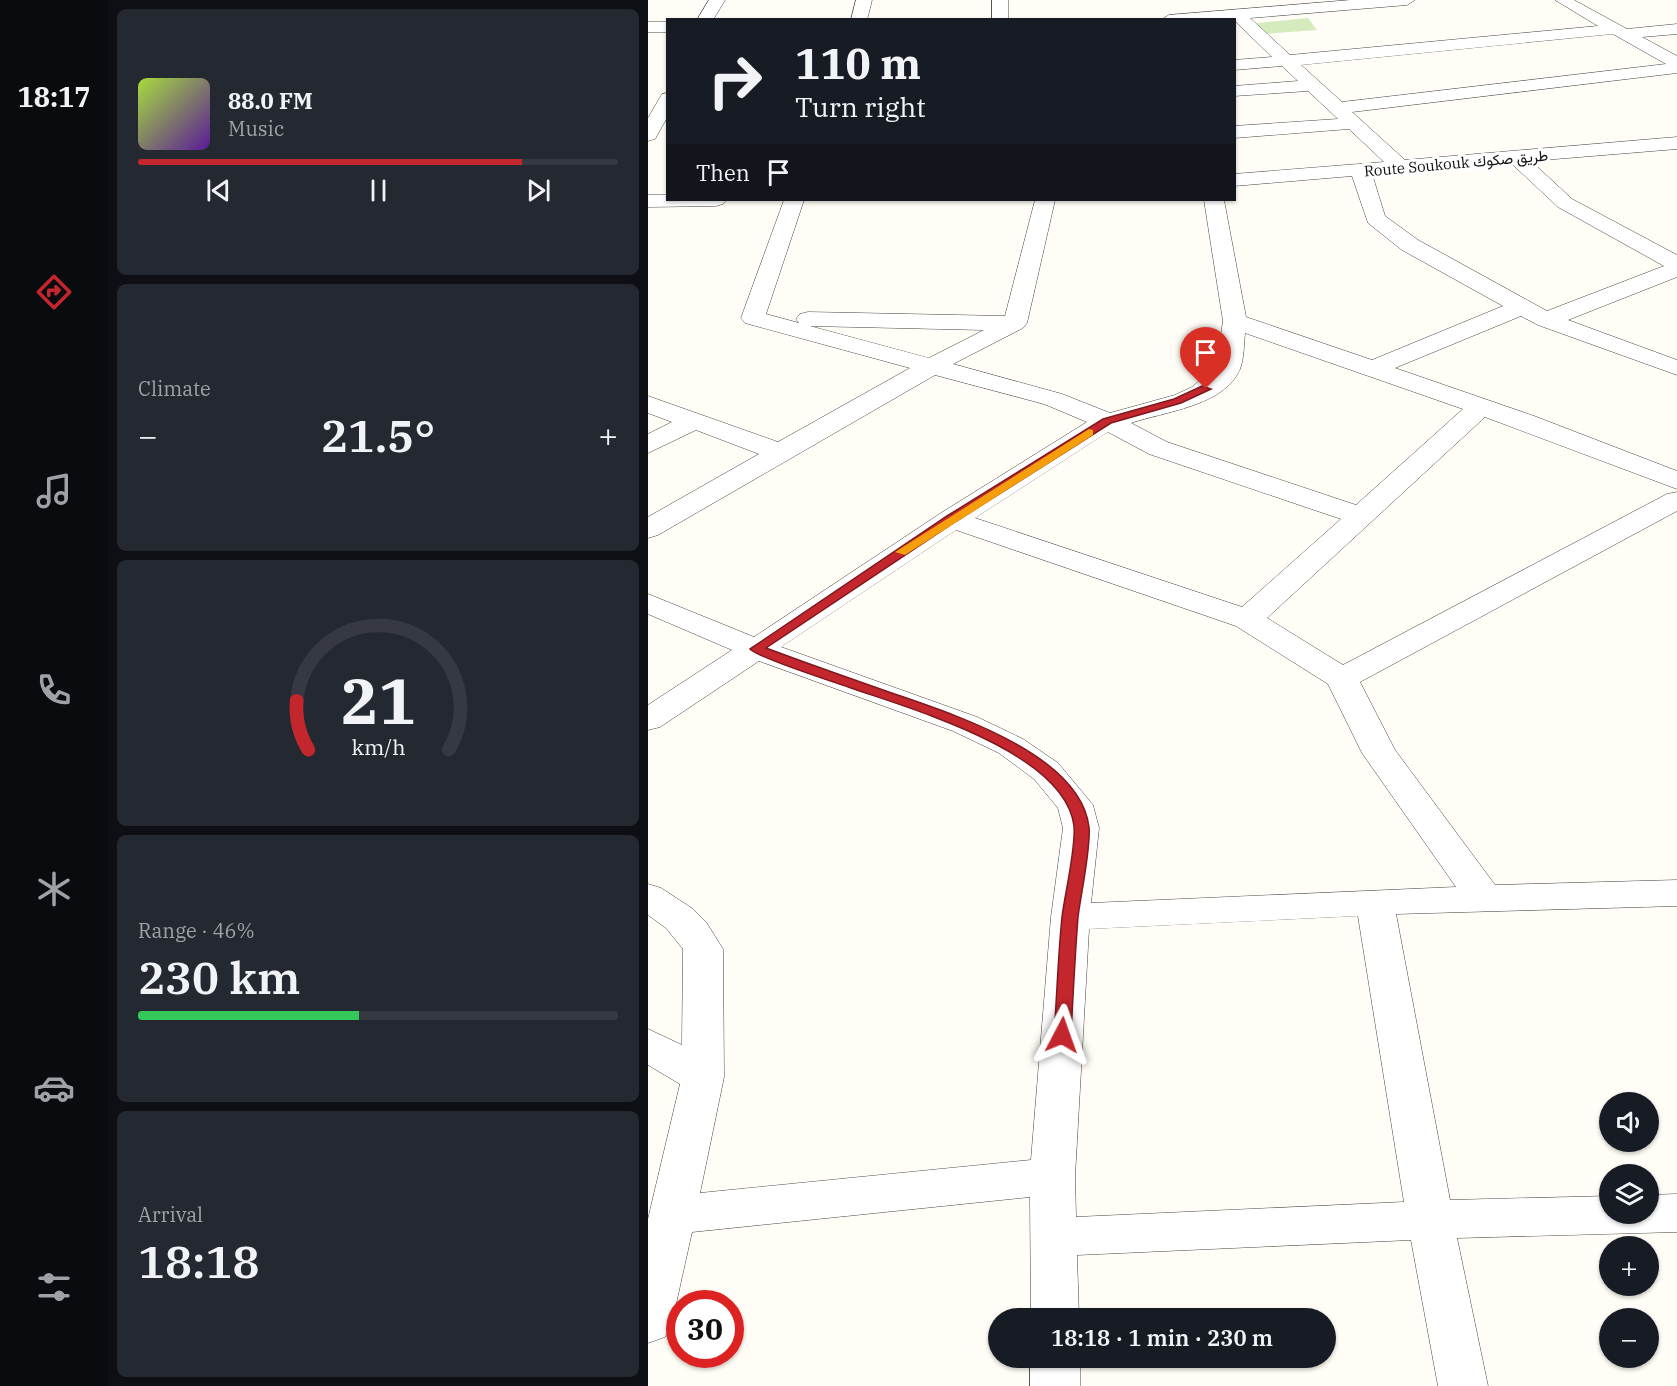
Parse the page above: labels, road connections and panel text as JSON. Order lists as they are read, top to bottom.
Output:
{
  "streets": {
    "street": ["Route Soukouk طريق صكوك"]
  },
  "page": {
    "tabs": "18:17",
    "turn": ["110 m", "Turn right"],
    "song": ["88.0 FM", "Music"],
    "then": "Then",
    "tile": [
      "Climate",
      ["Range · 46%", "230 km"],
      ["Arrival", "18:18"]
    ],
    "heat": ["−", "21.5°", "+"],
    "map_buttons": ["+", "−"],
    "limit": "30",
    "trip": "18:18 · 1 min · 230 m",
    "gauge": ["21", "km/h"]
  }
}
